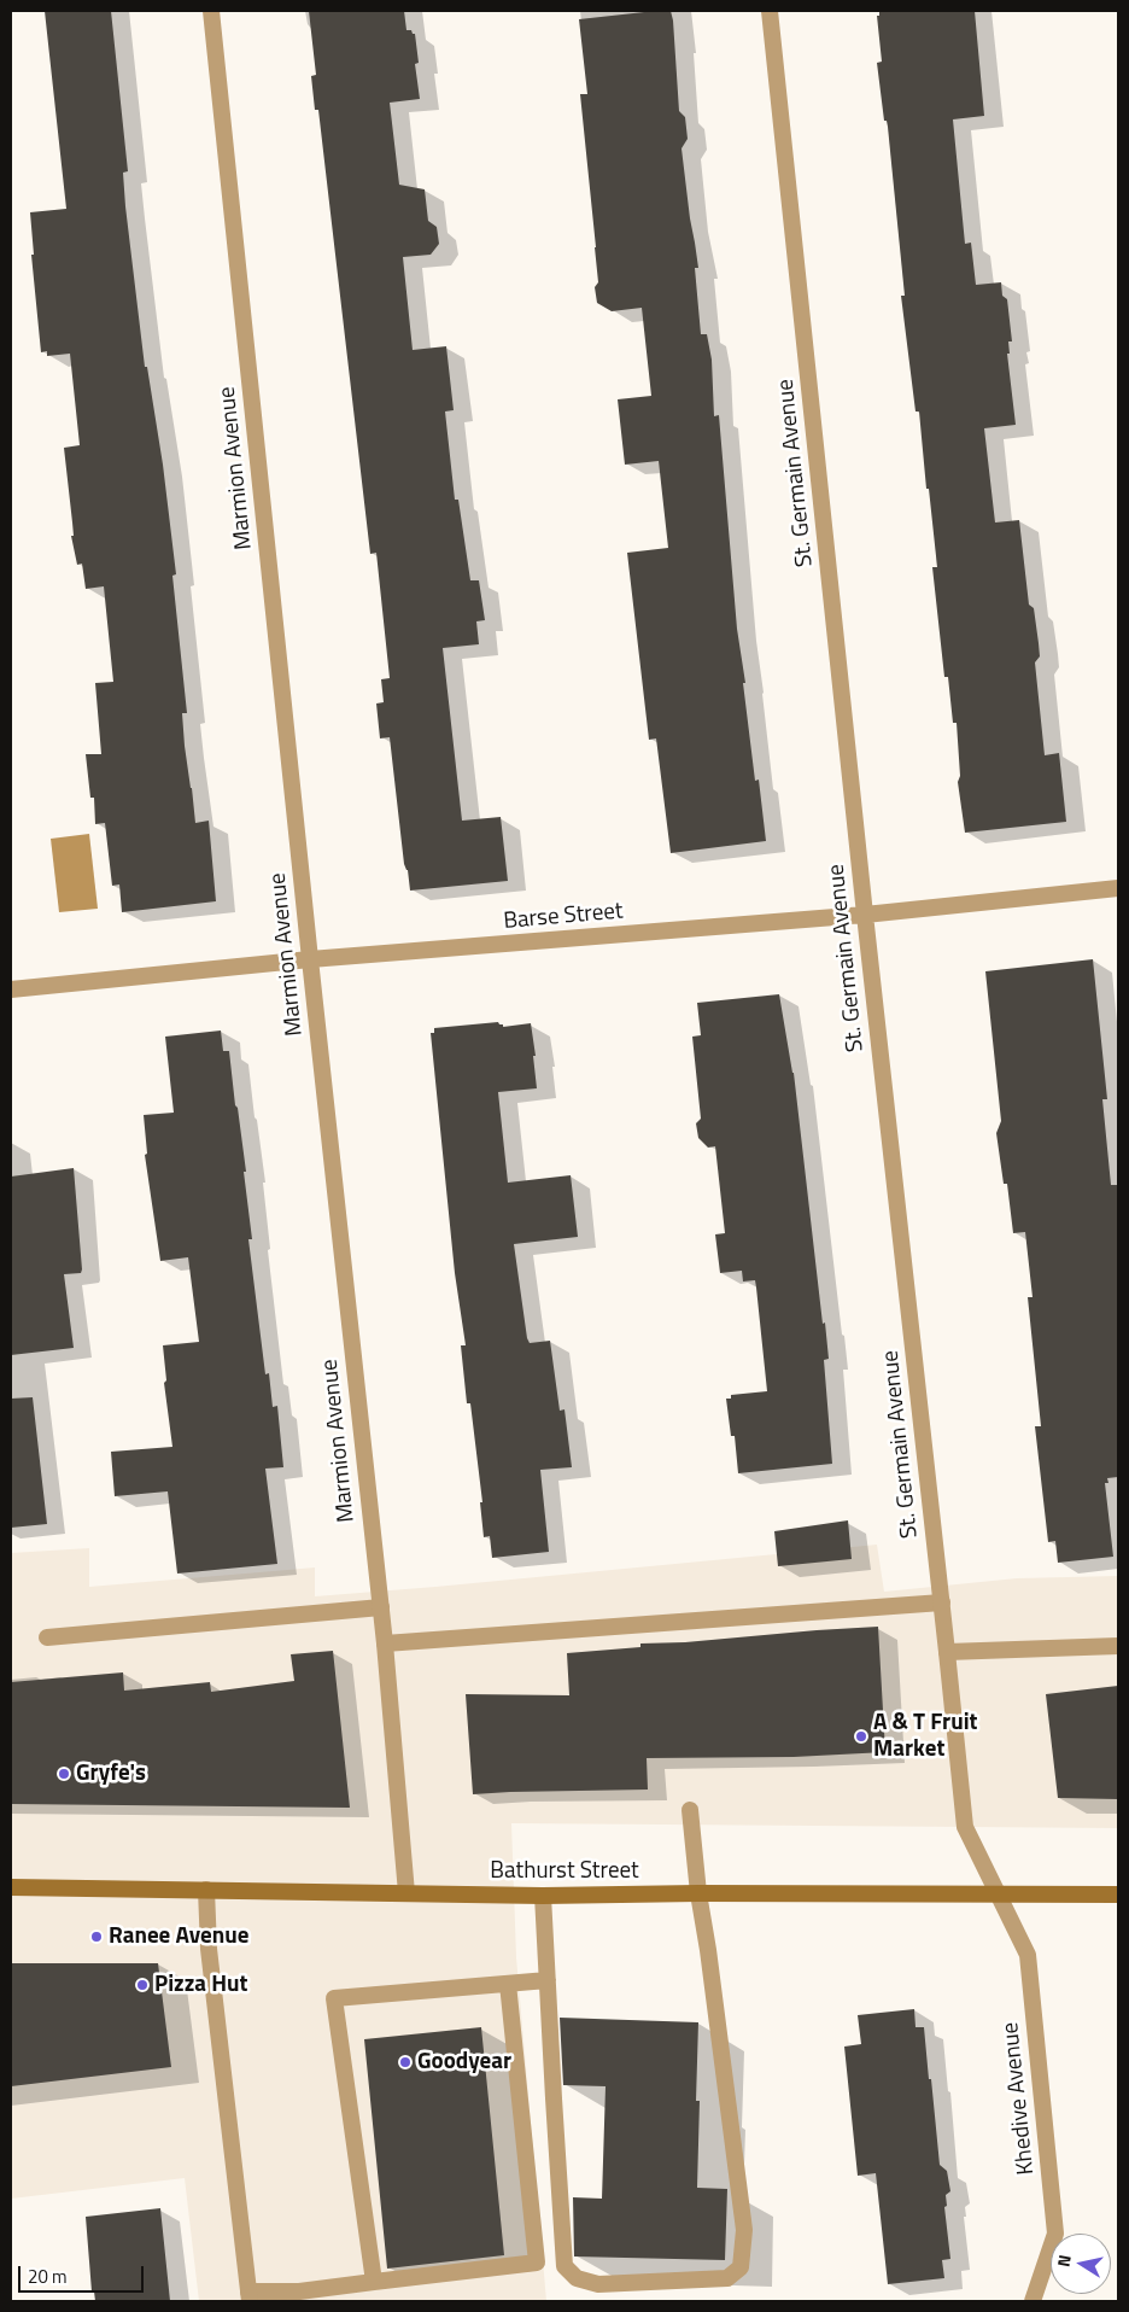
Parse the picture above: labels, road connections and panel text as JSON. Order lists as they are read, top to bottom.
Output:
{
  "streets": {
    "main road": ["Bathurst Street"],
    "street": [
      "Marmion Avenue",
      "St. Germain Avenue",
      "Barse Street",
      "Khedive Avenue"
    ]
  },
  "crossings": [
    ["Marmion Avenue", "Barse Street"],
    ["Marmion Avenue", "Bathurst Street"],
    ["St. Germain Avenue", "Barse Street"],
    ["St. Germain Avenue", "Bathurst Street"],
    ["St. Germain Avenue", "Khedive Avenue"],
    ["Bathurst Street", "Khedive Avenue"]
  ],
  "places": [
    "A & T Fruit Market",
    "Gryfe's",
    "Ranee Avenue",
    "Pizza Hut",
    "Goodyear"
  ],
  "scale_bar": "20 m",
  "north": "left"
}
